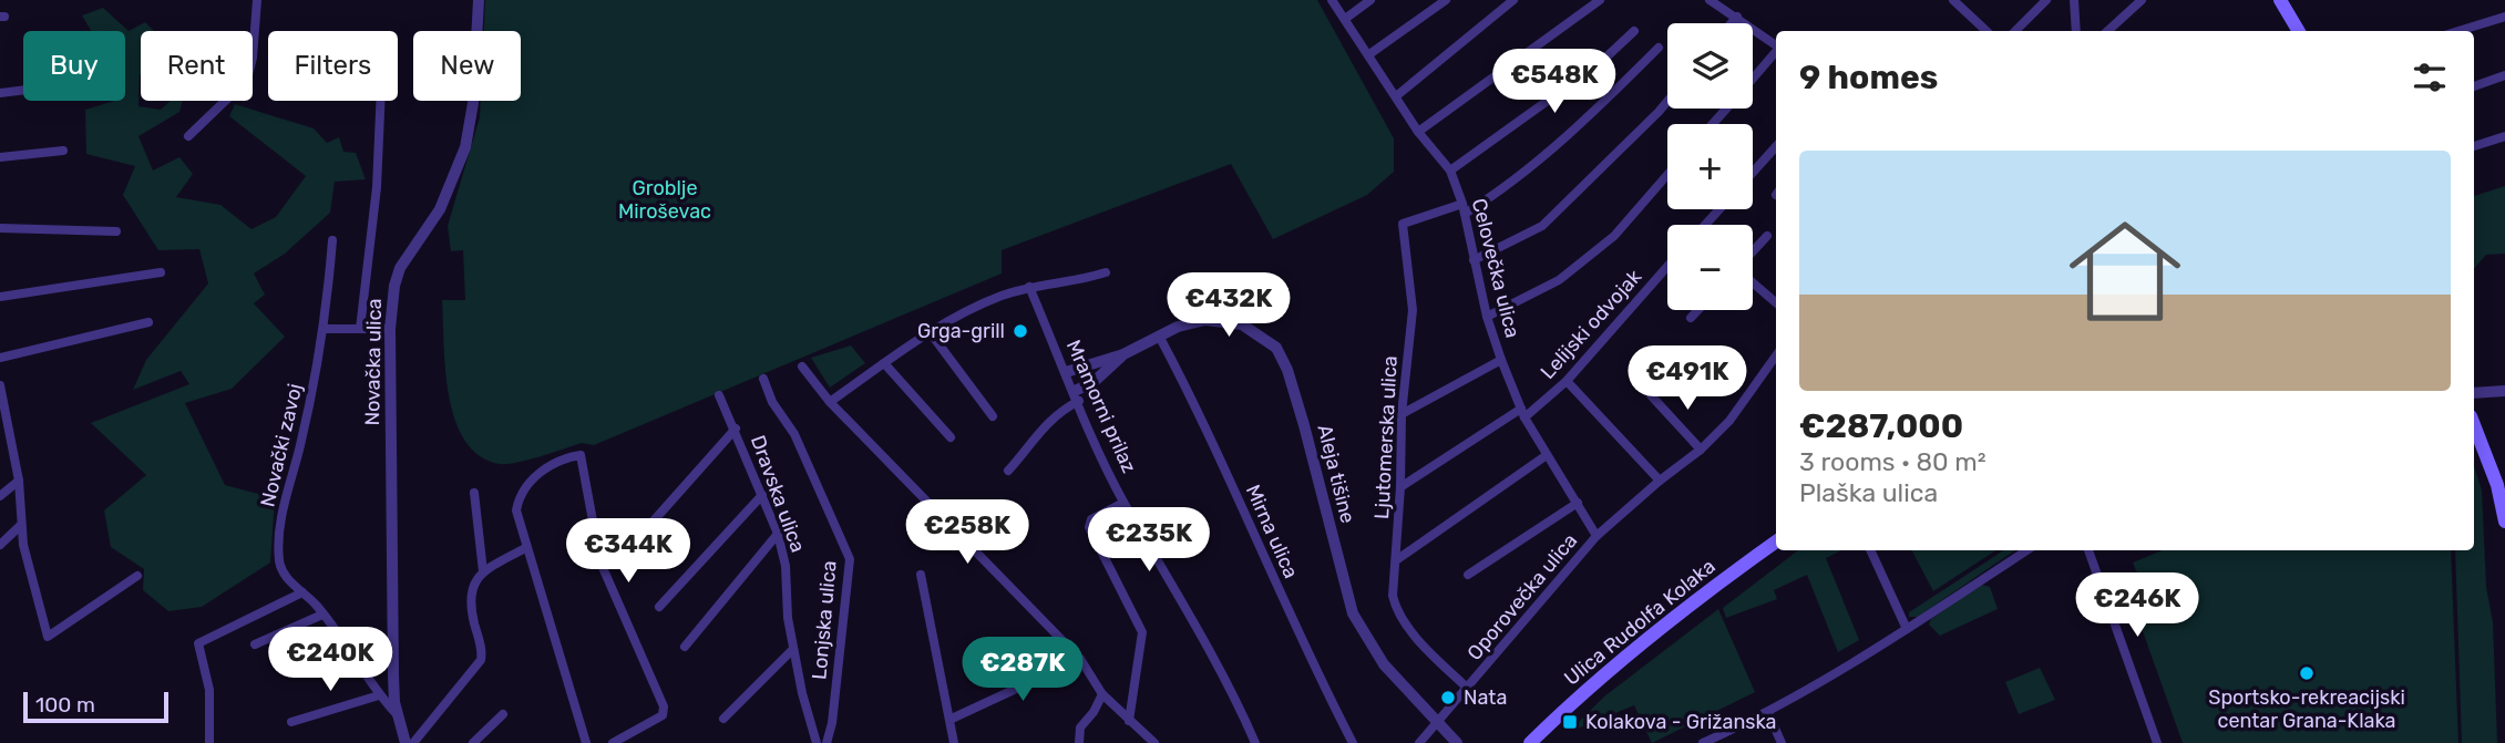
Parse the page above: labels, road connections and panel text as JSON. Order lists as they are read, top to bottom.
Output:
{
  "streets": {
    "main road": ["Ulica Rudolfa Kolaka"],
    "street": [
      "Celovečka ulica",
      "Lelijski odvojak",
      "Novačka ulica",
      "Mramorni prilaz",
      "Ljutomerska ulica",
      "Novački zavoj",
      "Aleja tišine",
      "Dravska ulica",
      "Mirna ulica",
      "Oporovečka ulica",
      "Lonjska ulica"
    ]
  },
  "crossings": [
    ["Celovečka ulica", "Lelijski odvojak"],
    ["Celovečka ulica", "Ljutomerska ulica"],
    ["Celovečka ulica", "Oporovečka ulica"],
    ["Lelijski odvojak", "Ljutomerska ulica"],
    ["Novačka ulica", "Novački zavoj"],
    ["Mramorni prilaz", "Aleja tišine"],
    ["Ljutomerska ulica", "Oporovečka ulica"],
    ["Aleja tišine", "Mirna ulica"],
    ["Aleja tišine", "Oporovečka ulica"]
  ],
  "parks": ["Groblje Miroševac"],
  "places": {
    "other": ["Grga-grill", "Sportsko-rekreacijski centar Grana-Klaka", "Nata"],
    "transit": ["Kolakova - Grižanska"]
  },
  "scale_bar": "100 m",
  "page": {
    "map_buttons": ["+", "−"],
    "chip": [
      "Buy",
      "Rent",
      "Filters",
      "New"
    ],
    "heading": "9 homes",
    "price": [
      "€548K",
      "€432K",
      "€491K",
      "€258K",
      "€235K",
      "€344K",
      "€246K",
      "€240K",
      "€287K"
    ],
    "list": [
      {
        "name": "€287,000",
        "note": "3 rooms · 80 m² · Plaška ulica"
      }
    ],
    "scale": "100 m"
  }
}
